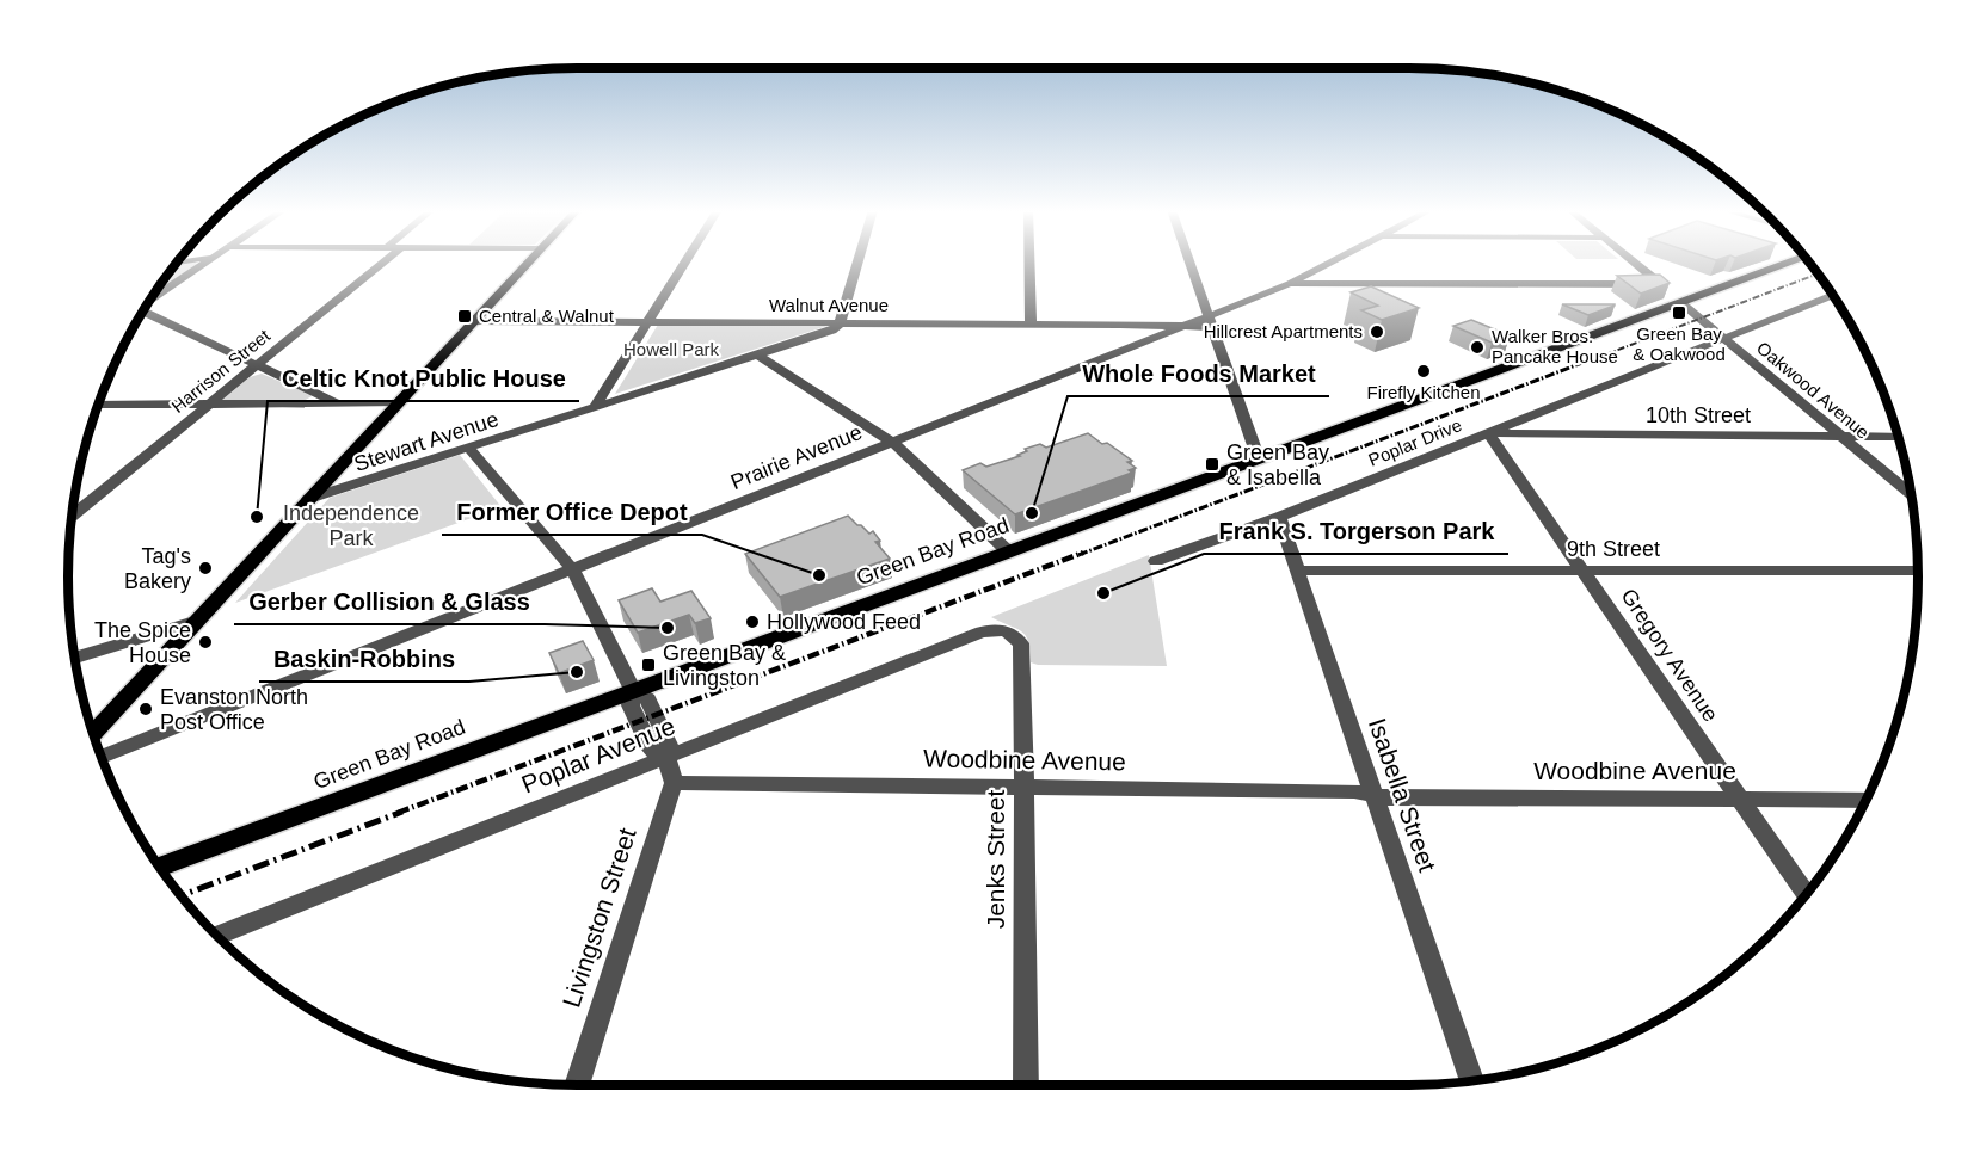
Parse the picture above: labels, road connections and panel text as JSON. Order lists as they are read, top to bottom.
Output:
{
  "streets": {
    "main road": ["Green Bay Road"],
    "street": [
      "Walnut Avenue",
      "Harrison Street",
      "Oakwood Avenue",
      "10th Street",
      "Stewart Avenue",
      "Poplar Drive",
      "Prairie Avenue",
      "9th Street",
      "Gregory Avenue",
      "Poplar Avenue",
      "Woodbine Avenue",
      "Isabella Street",
      "Jenks Street",
      "Livingston Street"
    ]
  },
  "crossings": [
    ["Walnut Avenue", "Stewart Avenue"],
    ["Walnut Avenue", "Prairie Avenue"],
    ["Oakwood Avenue", "10th Street"],
    ["Oakwood Avenue", "Poplar Drive"],
    ["Oakwood Avenue", "Green Bay Road"],
    ["10th Street", "Poplar Drive"],
    ["10th Street", "Gregory Avenue"],
    ["Poplar Drive", "Gregory Avenue"],
    ["Poplar Drive", "Isabella Street"],
    ["9th Street", "Gregory Avenue"],
    ["9th Street", "Isabella Street"],
    ["Gregory Avenue", "Woodbine Avenue"],
    ["Poplar Avenue", "Jenks Street"],
    ["Woodbine Avenue", "Isabella Street"],
    ["Woodbine Avenue", "Jenks Street"],
    ["Woodbine Avenue", "Livingston Street"]
  ],
  "parks": ["Howell Park", "Independence Park"],
  "places": {
    "transit": [
      "Green Bay & Oakwood",
      "Central & Walnut",
      "Green Bay & Isabella",
      "Green Bay & Livingston"
    ],
    "other": [
      "Hillcrest Apartments",
      "Walker Bros. Pancake House",
      "Firefly Kitchen",
      "Whole Foods Market",
      "Celtic Knot Public House",
      "Tag's Bakery",
      "Former Office Depot",
      "Frank S. Torgerson Park",
      "Hollywood Feed",
      "Gerber Collision & Glass",
      "The Spice House",
      "Baskin-Robbins",
      "Evanston North Post Office"
    ]
  }
}
